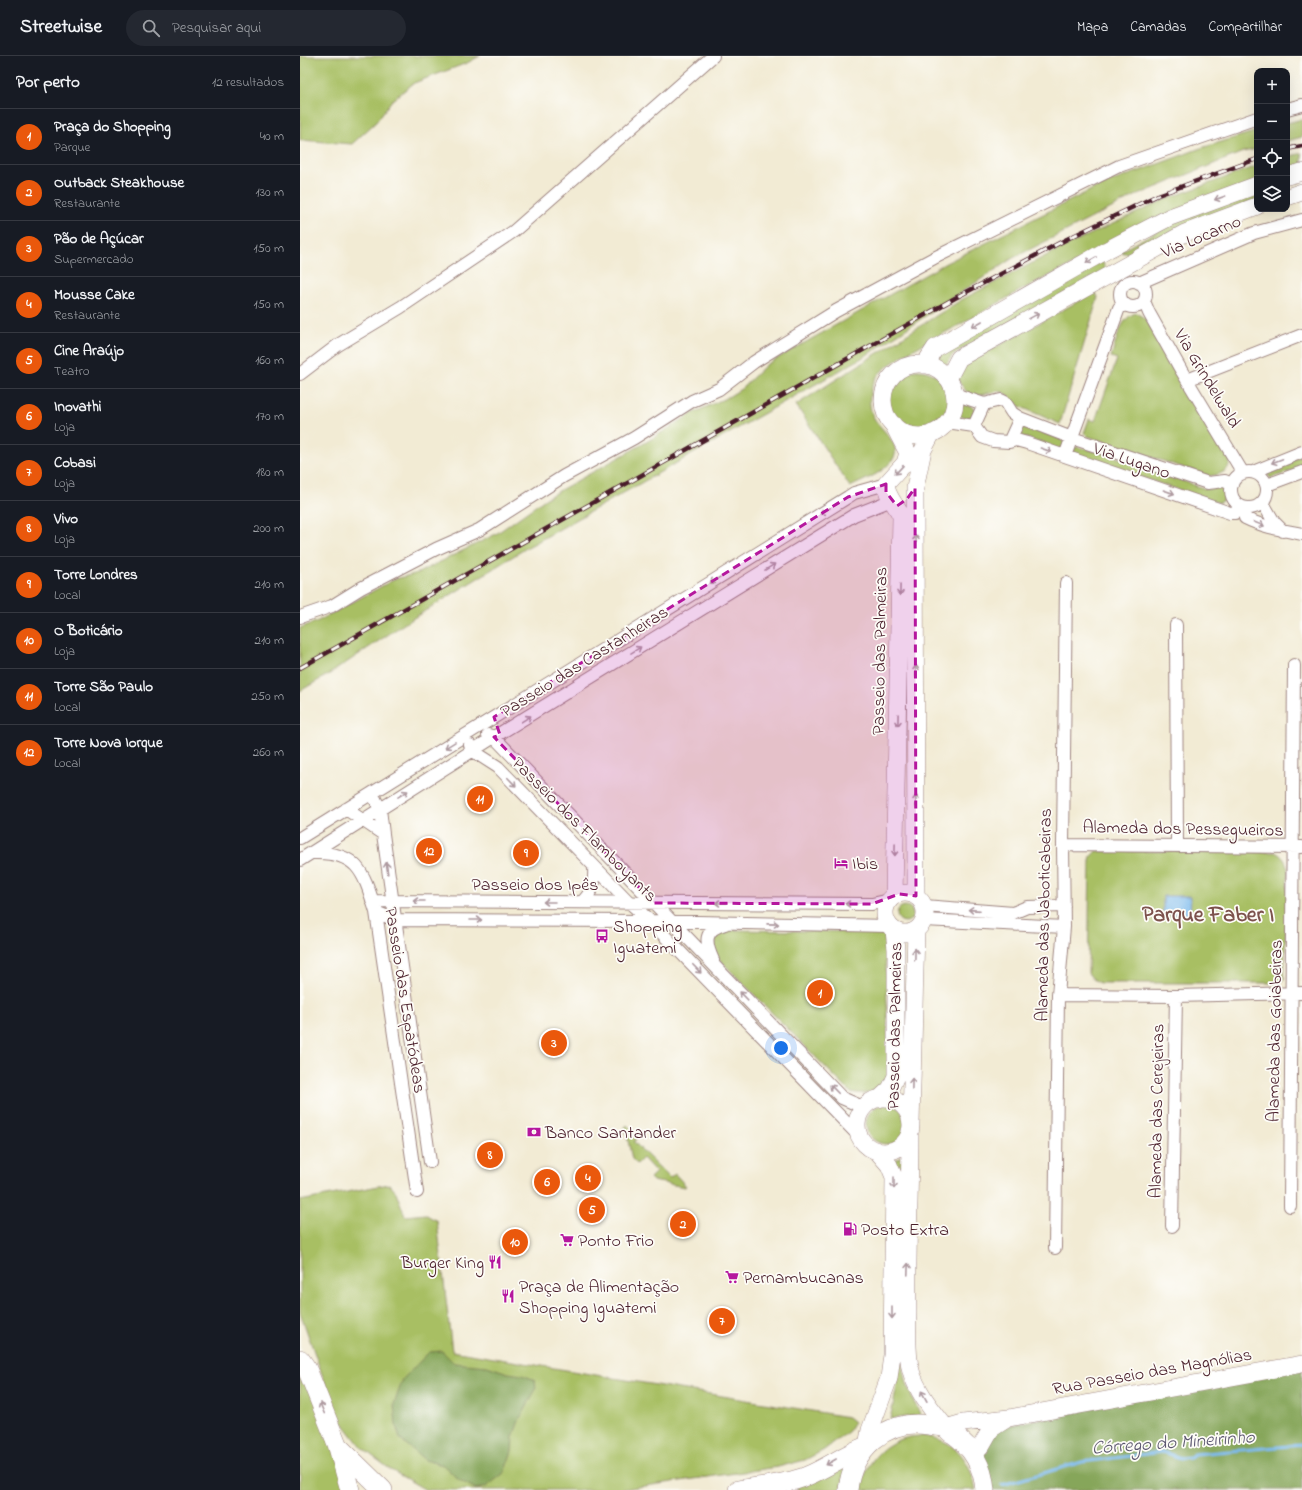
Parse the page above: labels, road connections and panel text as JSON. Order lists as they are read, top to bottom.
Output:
{
  "streets": {
    "street": [
      "Via Locarno",
      "Via Grindelwald",
      "Via Lugano",
      "Passeio das Palmeiras",
      "Passeio das Castanheiras",
      "Alameda dos Pessegueiros",
      "Passeio dos Flamboyants",
      "Passeio dos Ipês",
      "Alameda das Jaboticabeiras",
      "Passeio das Espatódeas",
      "Alameda das Goiabeiras",
      "Alameda das Cerejeiras",
      "Rua Passeio das Magnólias"
    ]
  },
  "crossings": [
    ["Via Locarno", "Via Grindelwald"],
    ["Via Grindelwald", "Via Lugano"],
    ["Via Lugano", "Passeio das Palmeiras"],
    ["Passeio das Palmeiras", "Passeio das Castanheiras"],
    ["Passeio das Palmeiras", "Passeio dos Flamboyants"],
    ["Passeio das Palmeiras", "Passeio dos Ipês"],
    ["Passeio das Palmeiras", "Rua Passeio das Magnólias"],
    ["Passeio das Castanheiras", "Passeio dos Flamboyants"],
    ["Passeio das Castanheiras", "Passeio das Espatódeas"],
    ["Alameda dos Pessegueiros", "Alameda das Jaboticabeiras"],
    ["Alameda dos Pessegueiros", "Alameda das Goiabeiras"],
    ["Passeio dos Flamboyants", "Passeio dos Ipês"],
    ["Passeio dos Ipês", "Passeio das Espatódeas"]
  ],
  "districts": ["Parque Faber I"],
  "water": ["Córrego do Mineirinho"],
  "places": {
    "hotel": ["Ibis"],
    "bus stop": ["Shopping Iguatemi"],
    "bank": ["Banco Santander"],
    "fuel station": ["Posto Extra"],
    "supermarket": ["Ponto Frio", "Pernambucanas"],
    "restaurant": ["Burger King", "Praça de Alimentação Shopping Iguatemi"]
  },
  "page": {
    "header": "Streetwise",
    "search": "Pesquisar aqui",
    "nav": ["Mapa", "Camadas", "Compartilhar"],
    "heading": ["Por perto", "12 resultados"],
    "map_buttons": ["+", "−"],
    "list": [
      {
        "mark": "1",
        "name": "Praça do Shopping",
        "note": "Parque",
        "value": "40 m"
      },
      {
        "mark": "2",
        "name": "Outback Steakhouse",
        "note": "Restaurante",
        "value": "130 m"
      },
      {
        "mark": "3",
        "name": "Pão de Açúcar",
        "note": "Supermercado",
        "value": "150 m"
      },
      {
        "mark": "4",
        "name": "Mousse Cake",
        "note": "Restaurante",
        "value": "150 m"
      },
      {
        "mark": "5",
        "name": "Cine Araújo",
        "note": "Teatro",
        "value": "160 m"
      },
      {
        "mark": "6",
        "name": "Inovathi",
        "note": "Loja",
        "value": "170 m"
      },
      {
        "mark": "7",
        "name": "Cobasi",
        "note": "Loja",
        "value": "180 m"
      },
      {
        "mark": "8",
        "name": "Vivo",
        "note": "Loja",
        "value": "200 m"
      },
      {
        "mark": "9",
        "name": "Torre Londres",
        "note": "Local",
        "value": "210 m"
      },
      {
        "mark": "10",
        "name": "O Boticário",
        "note": "Loja",
        "value": "210 m"
      },
      {
        "mark": "11",
        "name": "Torre São Paulo",
        "note": "Local",
        "value": "250 m"
      },
      {
        "mark": "12",
        "name": "Torre Nova Iorque",
        "note": "Local",
        "value": "260 m"
      }
    ],
    "pins": [
      "11",
      "12",
      "9",
      "1",
      "3",
      "8",
      "4",
      "6",
      "5",
      "2",
      "10",
      "7"
    ]
  }
}
